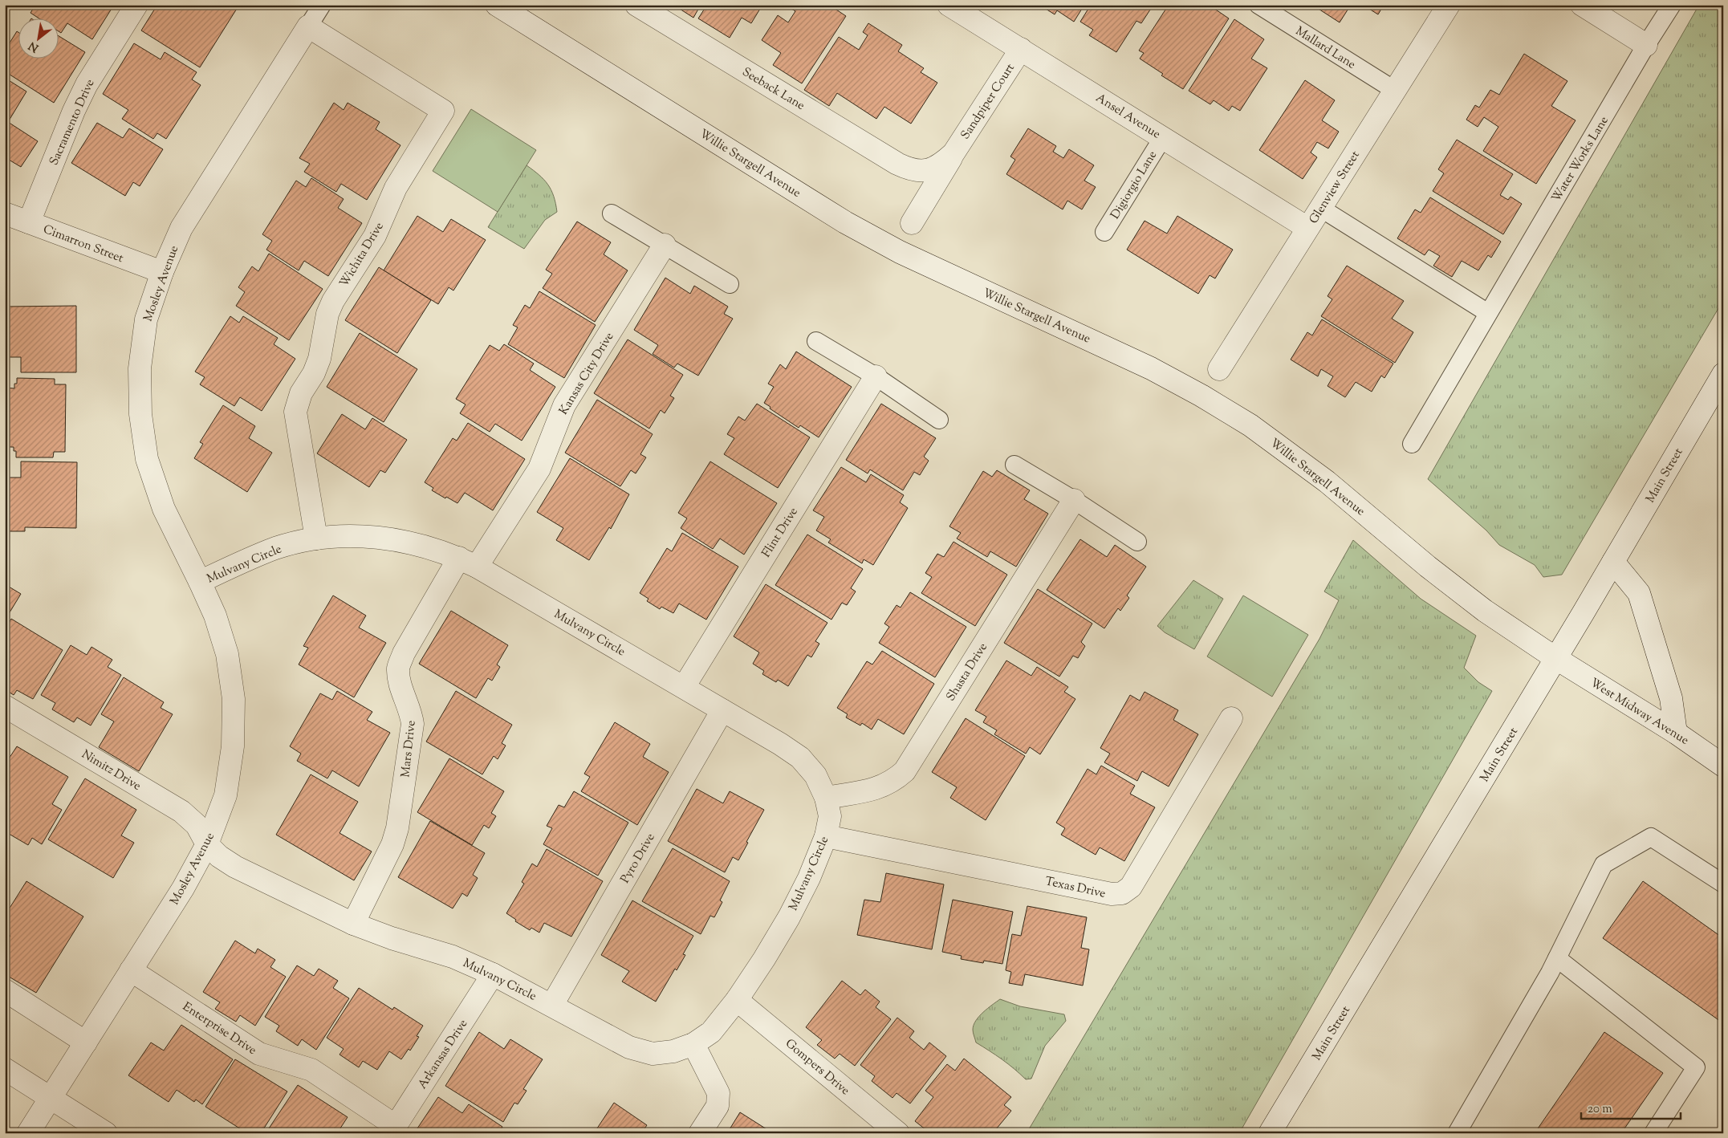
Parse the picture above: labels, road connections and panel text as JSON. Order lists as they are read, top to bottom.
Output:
{
  "streets": {
    "street": [
      "Seeback Lane",
      "Sandpiper Court",
      "Ansel Avenue",
      "Sacramento Drive",
      "Willie Stargell Avenue",
      "Glenview Street",
      "Cimarron Street",
      "Wichita Drive",
      "Mosley Avenue",
      "Kansas City Drive",
      "Main Street",
      "Flint Drive",
      "Mulvany Circle",
      "Shasta Drive",
      "West Midway Avenue",
      "Mars Drive",
      "Nimitz Drive",
      "Pyro Drive",
      "Texas Drive",
      "Enterprise Drive",
      "Arkansas Drive",
      "Gompers Drive"
    ],
    "lane": ["Mallard Lane", "Water Works Lane", "Digiorgio Lane"]
  },
  "crossings": [
    ["Mallard Lane", "Glenview Street"],
    ["Seeback Lane", "Sandpiper Court"],
    ["Sandpiper Court", "Ansel Avenue"],
    ["Ansel Avenue", "Digiorgio Lane"],
    ["Ansel Avenue", "Glenview Street"],
    ["Sacramento Drive", "Cimarron Street"],
    ["Willie Stargell Avenue", "Main Street"],
    ["Willie Stargell Avenue", "West Midway Avenue"],
    ["Cimarron Street", "Mosley Avenue"],
    ["Wichita Drive", "Mosley Avenue"],
    ["Wichita Drive", "Mulvany Circle"],
    ["Mosley Avenue", "Mulvany Circle"],
    ["Mosley Avenue", "Nimitz Drive"],
    ["Mosley Avenue", "Enterprise Drive"],
    ["Kansas City Drive", "Mulvany Circle"],
    ["Kansas City Drive", "Mars Drive"],
    ["Main Street", "West Midway Avenue"],
    ["Flint Drive", "Mulvany Circle"],
    ["Mulvany Circle", "Shasta Drive"],
    ["Mulvany Circle", "Mars Drive"],
    ["Mulvany Circle", "Nimitz Drive"],
    ["Mulvany Circle", "Pyro Drive"],
    ["Mulvany Circle", "Texas Drive"],
    ["Mulvany Circle", "Arkansas Drive"],
    ["Mulvany Circle", "Gompers Drive"],
    ["Enterprise Drive", "Arkansas Drive"]
  ],
  "scale_bar": "20 m",
  "north": "bottom left"
}
